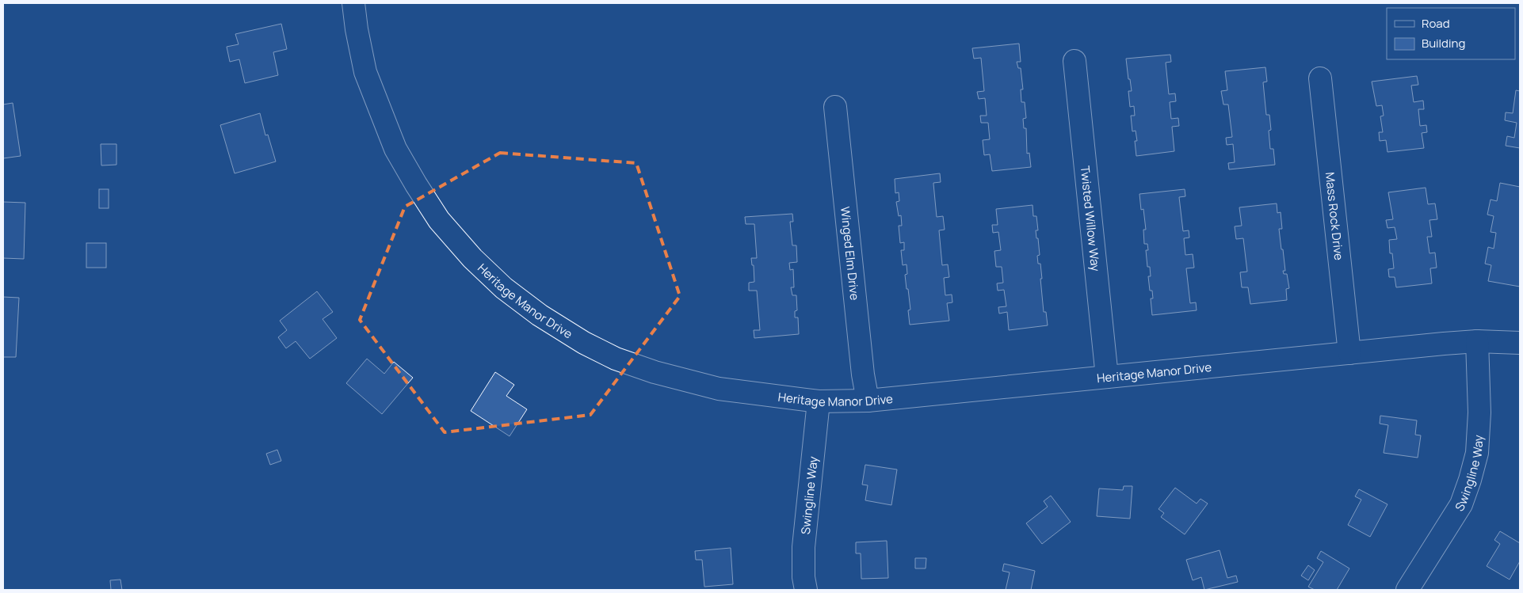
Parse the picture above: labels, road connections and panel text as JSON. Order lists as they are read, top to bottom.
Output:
{
  "streets": {
    "street": [
      "Mass Rock Drive",
      "Twisted Willow Way",
      "Winged Elm Drive",
      "Heritage Manor Drive",
      "Swingline Way"
    ]
  },
  "crossings": [
    ["Mass Rock Drive", "Heritage Manor Drive"],
    ["Twisted Willow Way", "Heritage Manor Drive"],
    ["Winged Elm Drive", "Heritage Manor Drive"],
    ["Heritage Manor Drive", "Swingline Way"]
  ],
  "legend": ["Road", "Building"]
}
